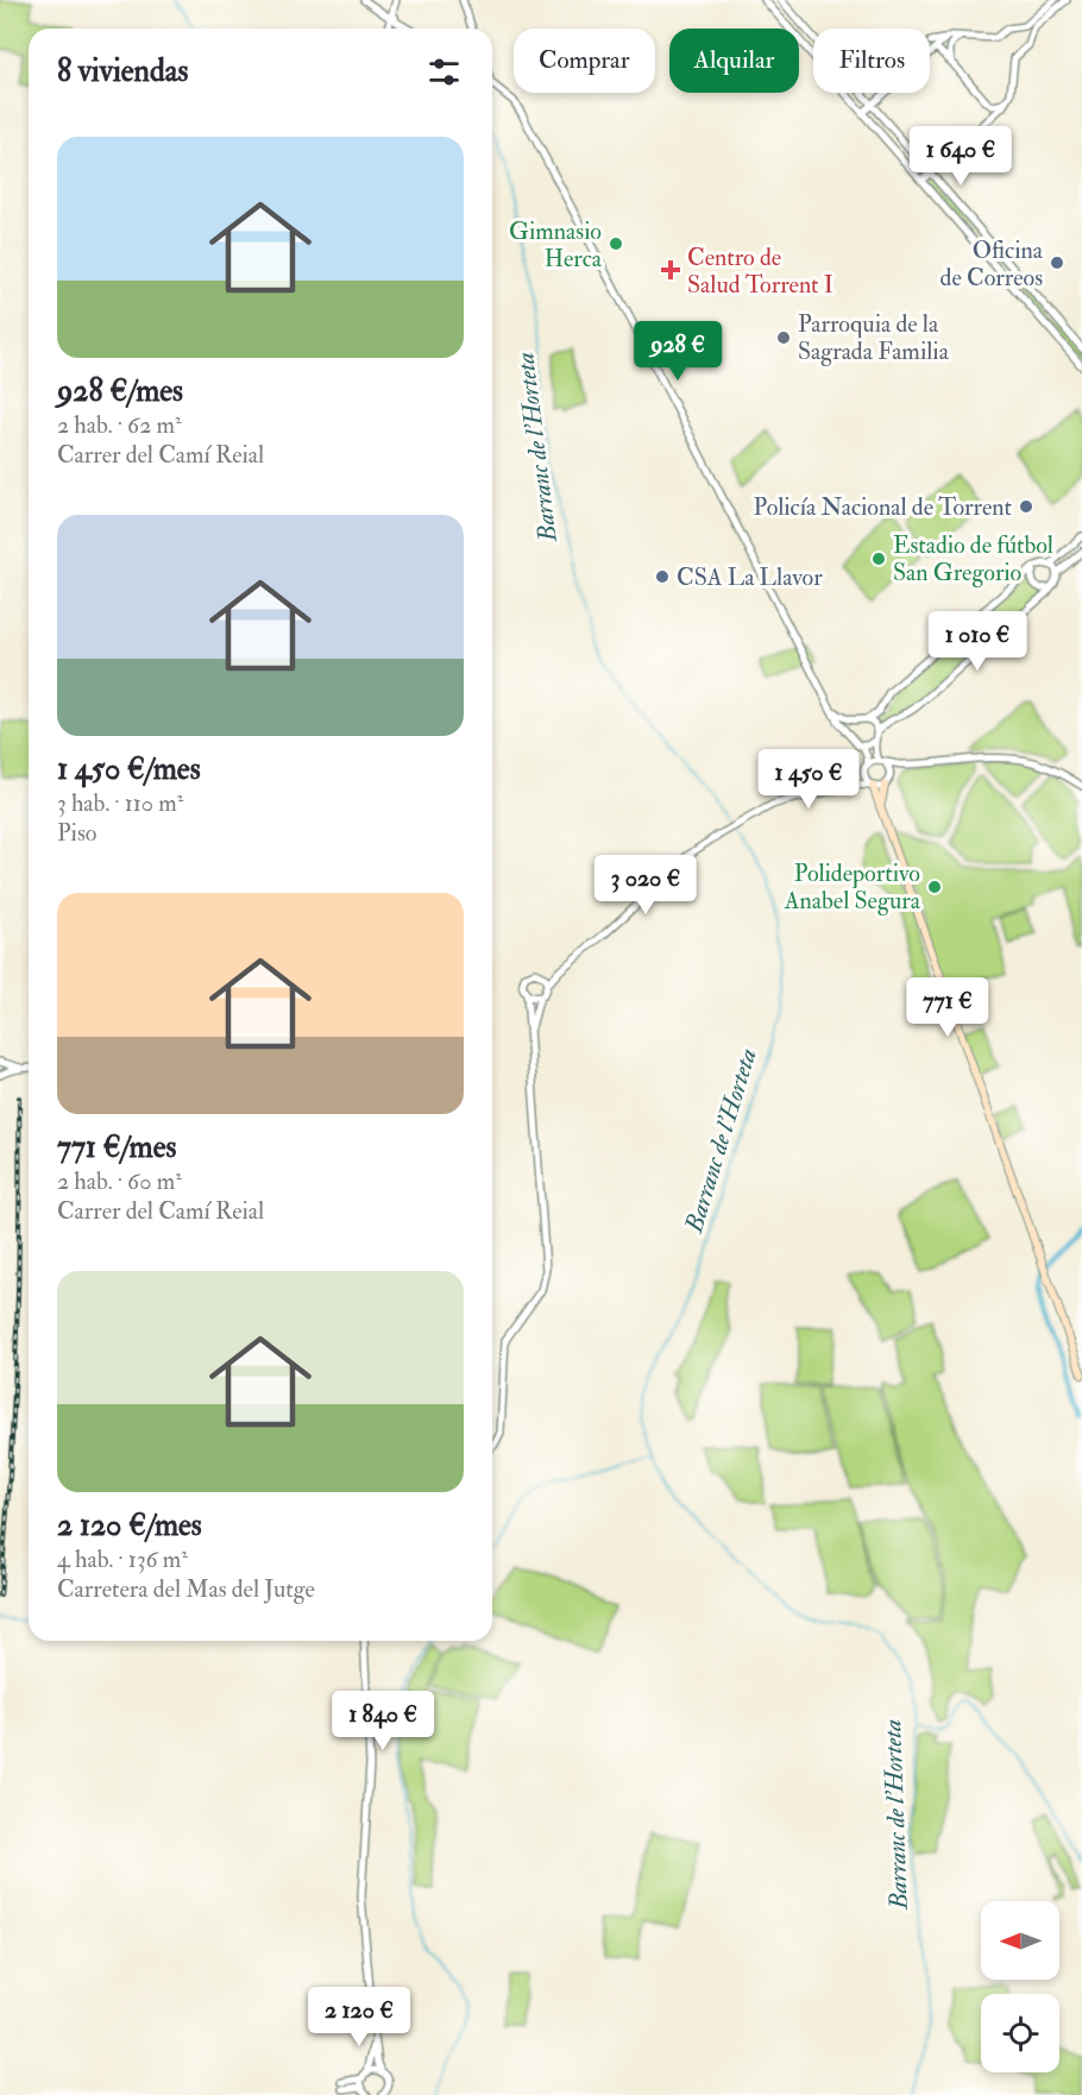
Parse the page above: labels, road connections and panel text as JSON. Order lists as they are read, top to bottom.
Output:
{
  "water": ["Barranc de l'Horteta"],
  "places": {
    "other": [
      "Gimnasio Herca",
      "Oficina de Correos",
      "Parroquia de la Sagrada Familia",
      "Policía Nacional de Torrent",
      "Estadio de fútbol San Gregorio",
      "CSA La Llavor",
      "Polideportivo Anabel Segura"
    ],
    "health": ["Centro de Salud Torrent I"]
  },
  "north": "left",
  "page": {
    "chip": ["Comprar", "Alquilar", "Filtros"],
    "heading": "8 viviendas",
    "list": [
      {
        "name": "928 €/mes",
        "note": "2 hab. · 62 m² · Carrer del Camí Reial"
      },
      {
        "name": "1 450 €/mes",
        "note": "3 hab. · 110 m² · Piso"
      },
      {
        "name": "771 €/mes",
        "note": "2 hab. · 60 m² · Carrer del Camí Reial"
      },
      {
        "name": "2 120 €/mes",
        "note": "4 hab. · 136 m² · Carretera del Mas del Jutge"
      }
    ],
    "price": [
      "1 640 €",
      "928 €",
      "1 010 €",
      "1 450 €",
      "3 020 €",
      "771 €",
      "1 840 €",
      "2 120 €"
    ]
  }
}
